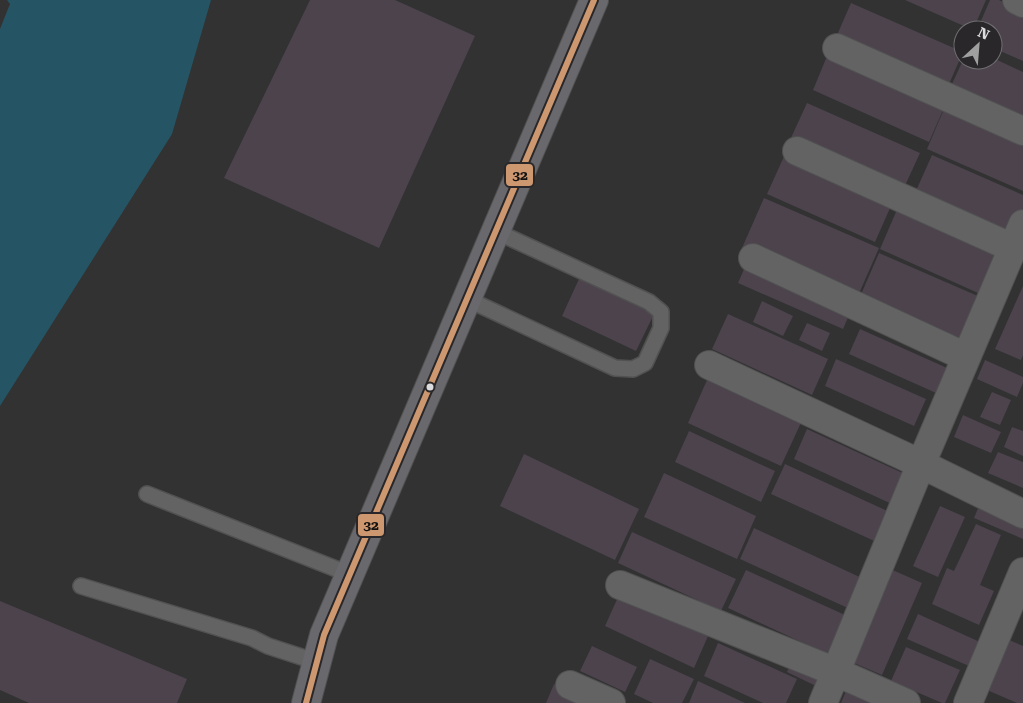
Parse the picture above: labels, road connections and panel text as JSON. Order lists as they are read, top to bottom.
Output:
{
  "lines": ["transit line 32"],
  "north": "top right"
}
